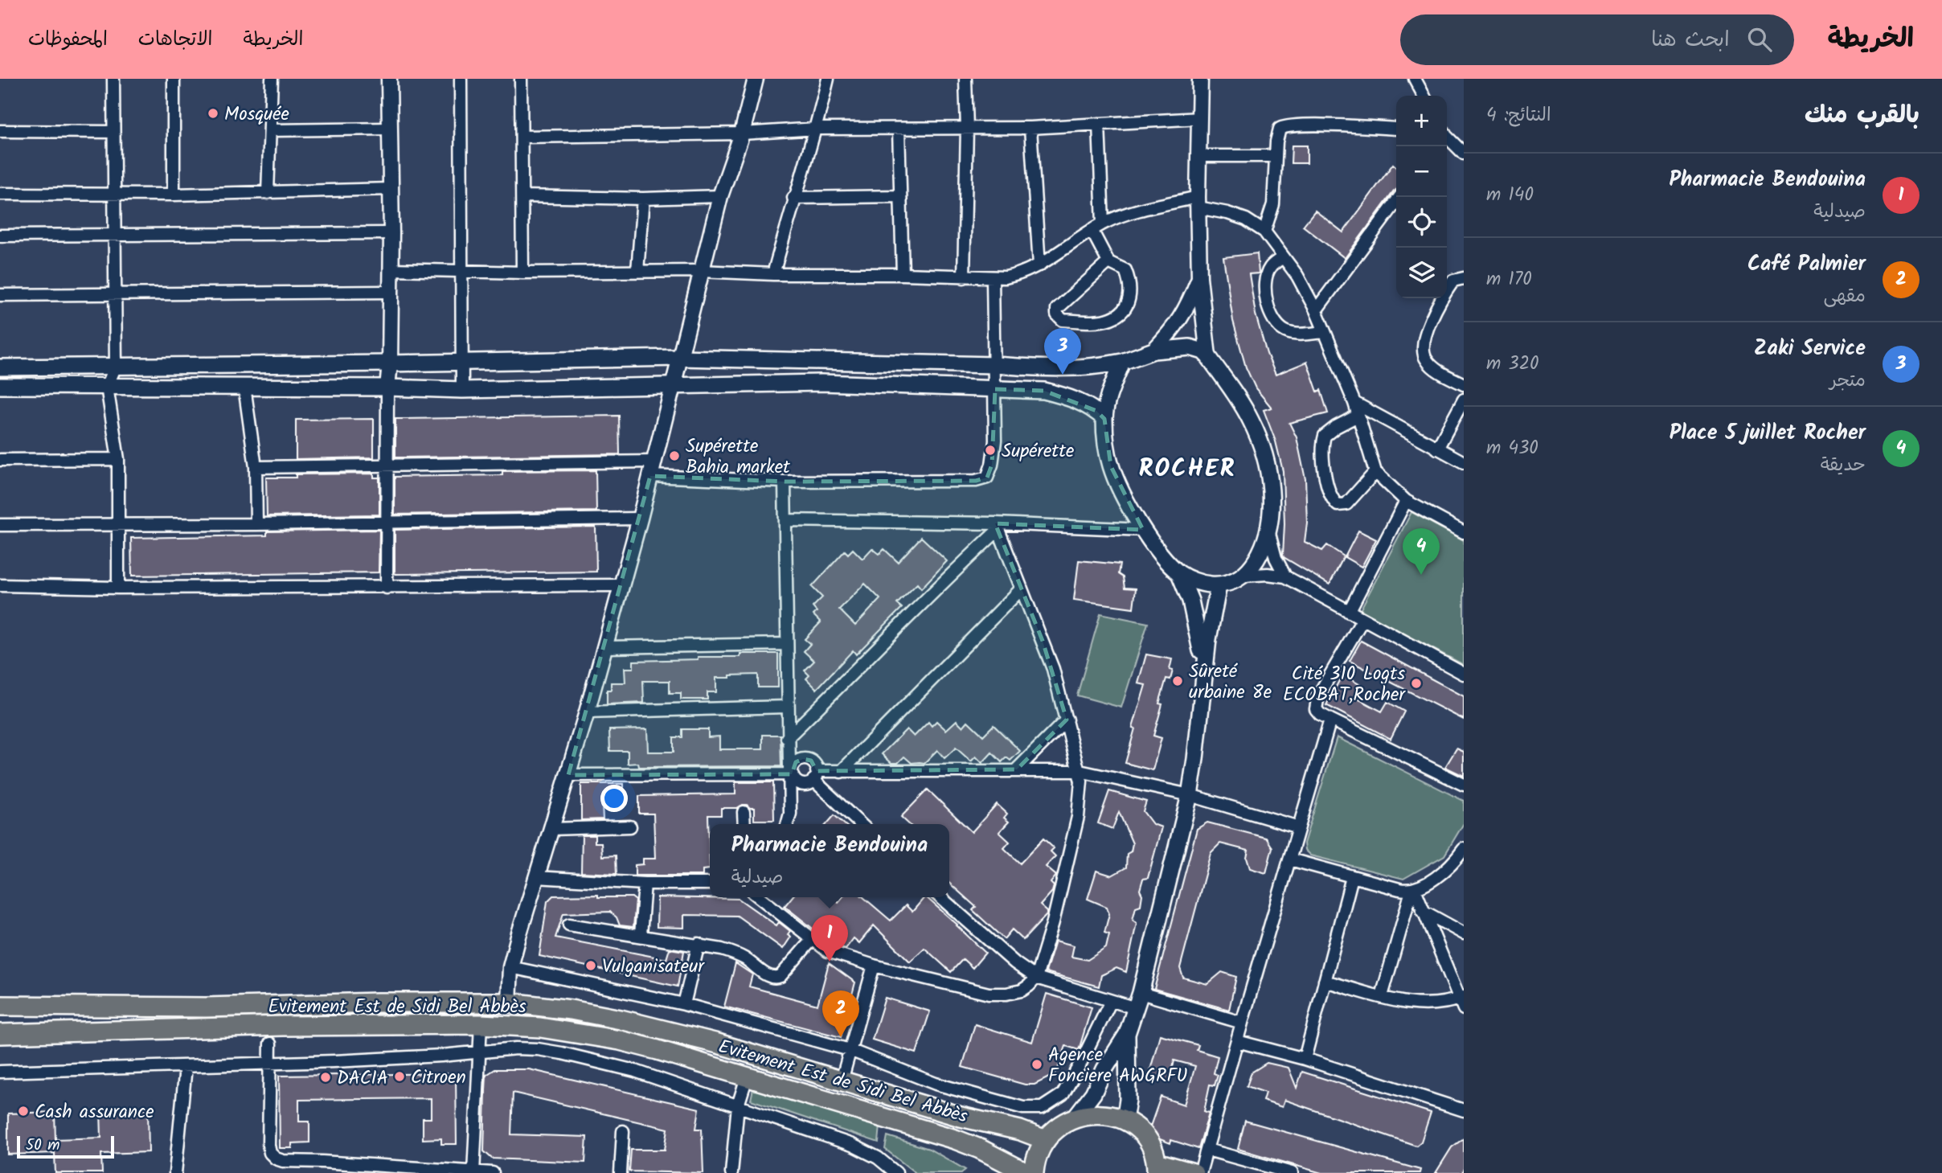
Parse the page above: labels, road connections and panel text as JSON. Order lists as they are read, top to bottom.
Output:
{
  "streets": {
    "highway": ["Evitement Est de Sidi Bel Abbès"]
  },
  "districts": ["ROCHER"],
  "places": [
    "Mosquée",
    "Supérette",
    "Supérette Bahia market",
    "Sûreté urbaine 8e",
    "Cité 310 Logts ECOBAT,Rocher",
    "Vulganisateur",
    "Agence Fonciere AWGRFU",
    "Citroen",
    "DACIA",
    "Cash assurance"
  ],
  "scale_bar": "50 m",
  "page": {
    "header": "الخريطة",
    "search": "ابحث هنا",
    "nav": ["الخريطة", "الاتجاهات", "المحفوظات"],
    "heading": ["بالقرب منك", "النتائج: 4"],
    "map_buttons": ["+", "−"],
    "list": [
      {
        "mark": "1",
        "name": "Pharmacie Bendouina",
        "note": "صيدلية",
        "value": "140 m"
      },
      {
        "mark": "2",
        "name": "Café Palmier",
        "note": "مقهى",
        "value": "170 m"
      },
      {
        "mark": "3",
        "name": "Zaki Service",
        "note": "متجر",
        "value": "320 m"
      },
      {
        "mark": "4",
        "name": "Place 5 juillet Rocher",
        "note": "حديقة",
        "value": "430 m"
      }
    ],
    "pins": [
      "3",
      "4",
      "1",
      "2"
    ],
    "popup": ["Pharmacie Bendouina", "صيدلية"],
    "scale": "50 m"
  }
}
